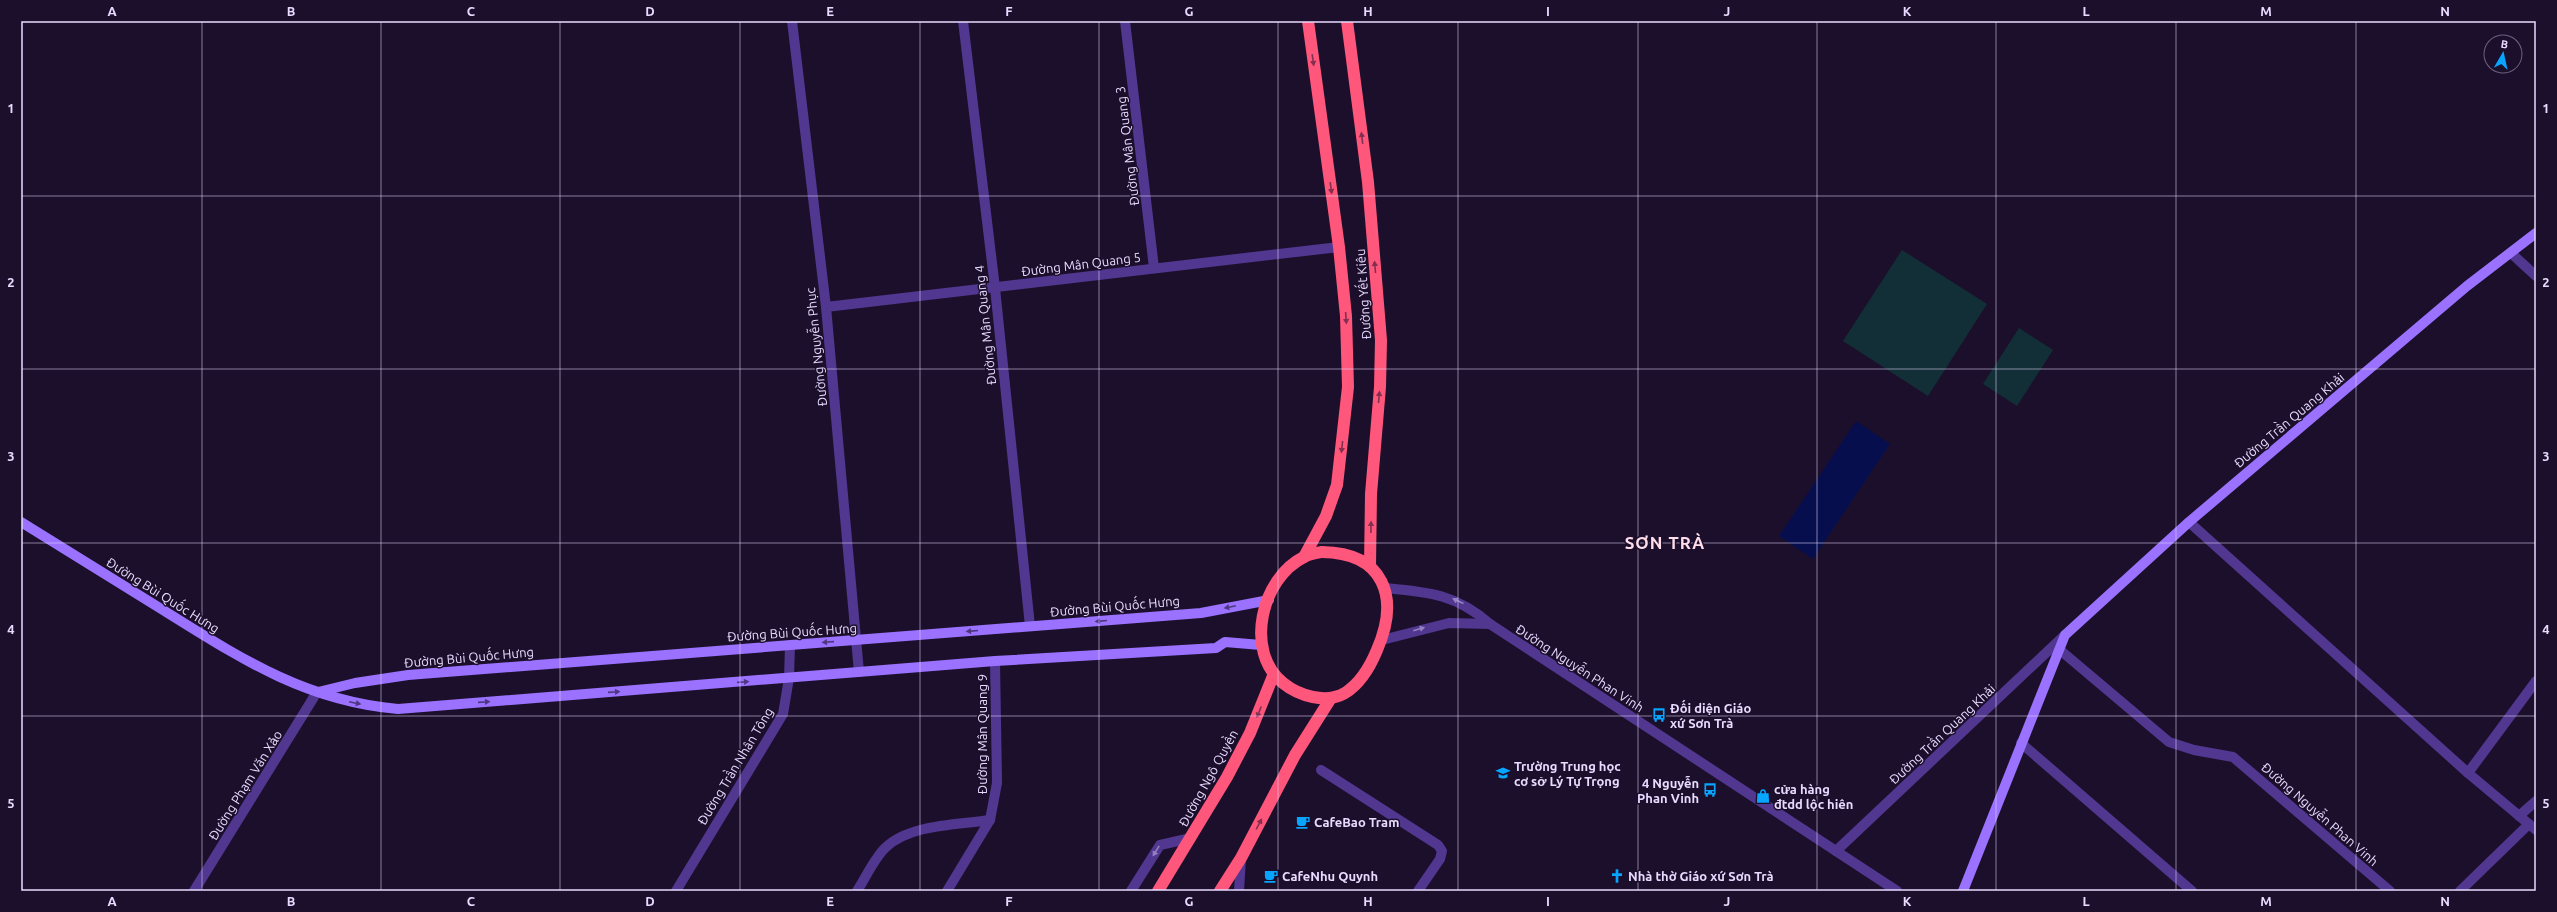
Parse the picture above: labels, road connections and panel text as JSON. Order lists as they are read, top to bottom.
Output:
{
  "streets": {
    "highway": ["Đường Yết Kiêu", "Đường Ngô Quyền"],
    "street": [
      "Đường Mân Quang 3",
      "Đường Mân Quang 5",
      "Đường Mân Quang 4",
      "Đường Nguyễn Phục",
      "Đường Trần Quang Khải",
      "Đường Bùi Quốc Hưng",
      "Đường Nguyễn Phan Vinh",
      "Đường Mân Quang 9",
      "Đường Trần Nhân Tông",
      "Đường Phạm Văn Xảo"
    ]
  },
  "crossings": [
    ["Đường Mân Quang 3", "Đường Mân Quang 5"],
    ["Đường Mân Quang 5", "Đường Yết Kiêu"],
    ["Đường Mân Quang 5", "Đường Mân Quang 4"],
    ["Đường Mân Quang 5", "Đường Nguyễn Phục"],
    ["Đường Yết Kiêu", "Đường Bùi Quốc Hưng"],
    ["Đường Yết Kiêu", "Đường Nguyễn Phan Vinh"],
    ["Đường Yết Kiêu", "Đường Ngô Quyền"],
    ["Đường Mân Quang 4", "Đường Bùi Quốc Hưng"],
    ["Đường Nguyễn Phục", "Đường Bùi Quốc Hưng"],
    ["Đường Trần Quang Khải", "Đường Nguyễn Phan Vinh"],
    ["Đường Bùi Quốc Hưng", "Đường Nguyễn Phan Vinh"],
    ["Đường Bùi Quốc Hưng", "Đường Mân Quang 9"],
    ["Đường Bùi Quốc Hưng", "Đường Trần Nhân Tông"],
    ["Đường Bùi Quốc Hưng", "Đường Ngô Quyền"],
    ["Đường Bùi Quốc Hưng", "Đường Phạm Văn Xảo"],
    ["Đường Nguyễn Phan Vinh", "Đường Ngô Quyền"]
  ],
  "districts": ["SƠN TRÀ"],
  "places": {
    "bus stop": ["Đối diện Giáo xứ Sơn Trà", "4 Nguyễn Phan Vinh"],
    "school or university": ["Trường Trung học cơ sở Lý Tự Trọng"],
    "shop": ["cửa hàng đtdd lộc hiên"],
    "cafe": ["CafeBao Tram", "CafeNhu Quynh"],
    "church": ["Nhà thờ Giáo xứ Sơn Trà"]
  },
  "north": "top",
  "grid": {
    "columns": [
      "A",
      "B",
      "C",
      "D",
      "E",
      "F",
      "G",
      "H",
      "I",
      "J",
      "K",
      "L",
      "M",
      "N"
    ],
    "rows": [
      "1",
      "2",
      "3",
      "4",
      "5"
    ]
  }
}
